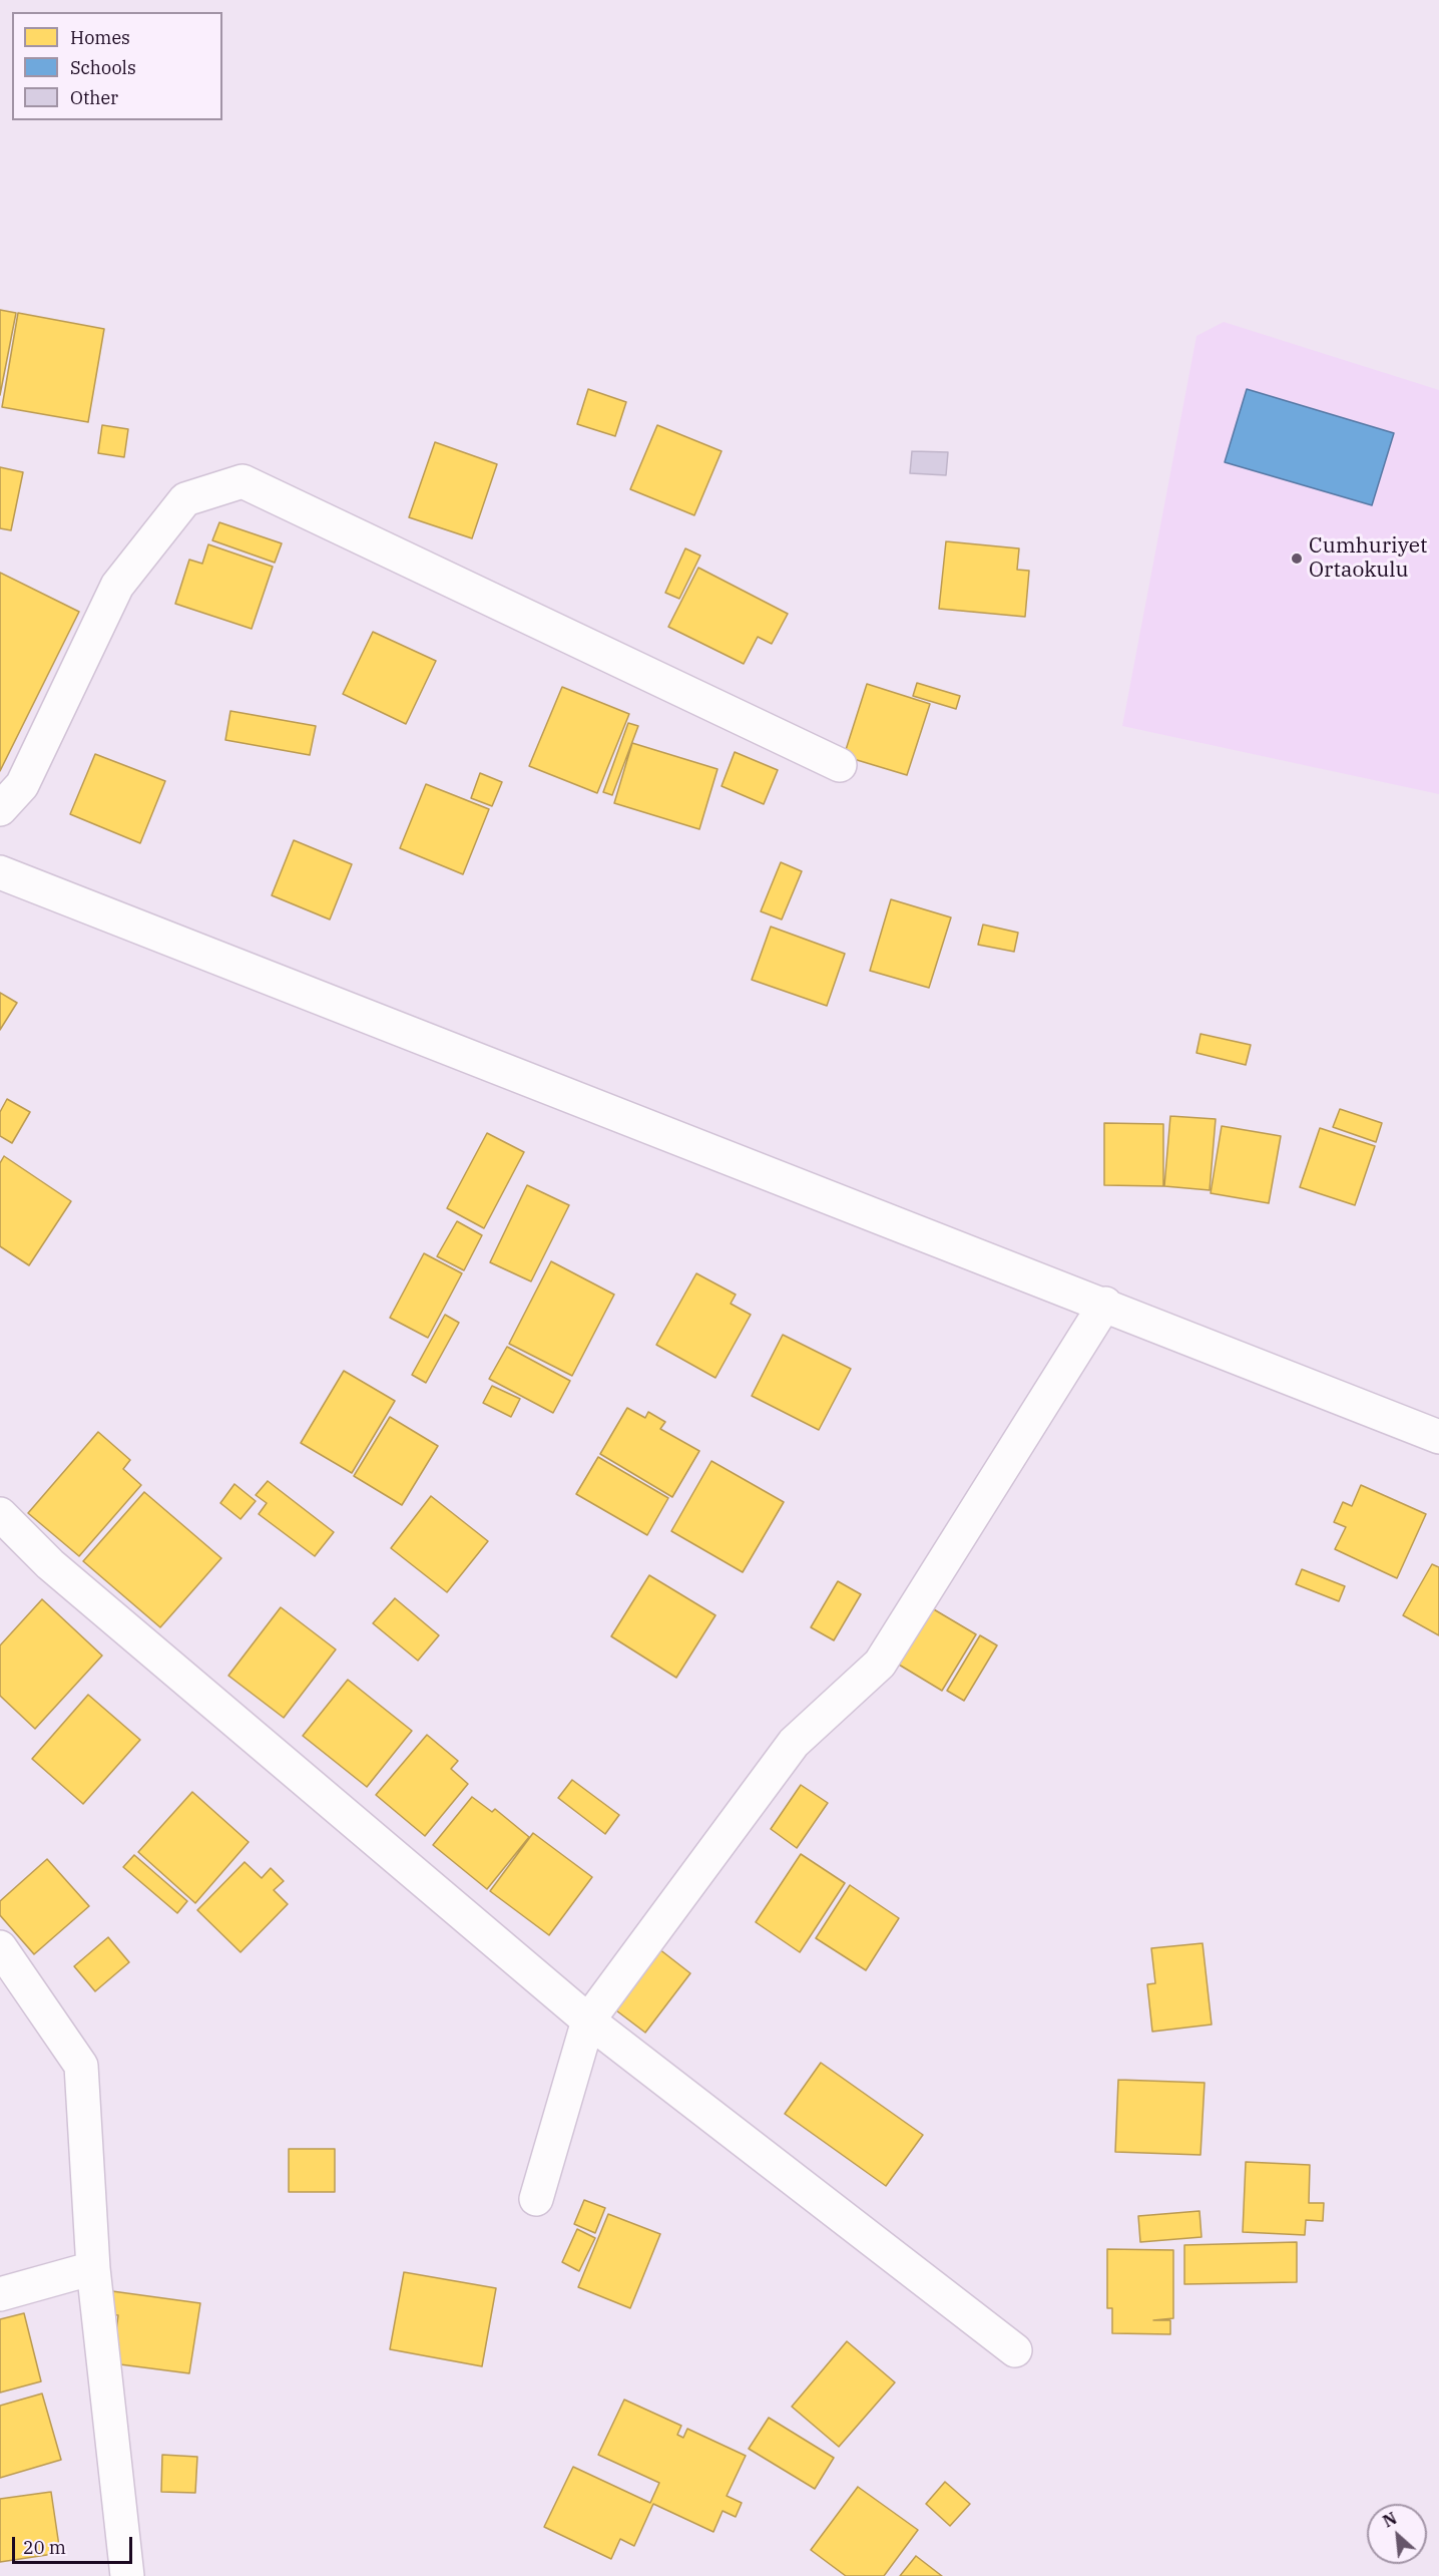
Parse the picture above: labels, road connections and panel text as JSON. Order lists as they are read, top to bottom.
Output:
{
  "places": ["Cumhuriyet Ortaokulu"],
  "legend": ["Homes", "Schools", "Other"],
  "scale_bar": "20 m",
  "north": "top left"
}
